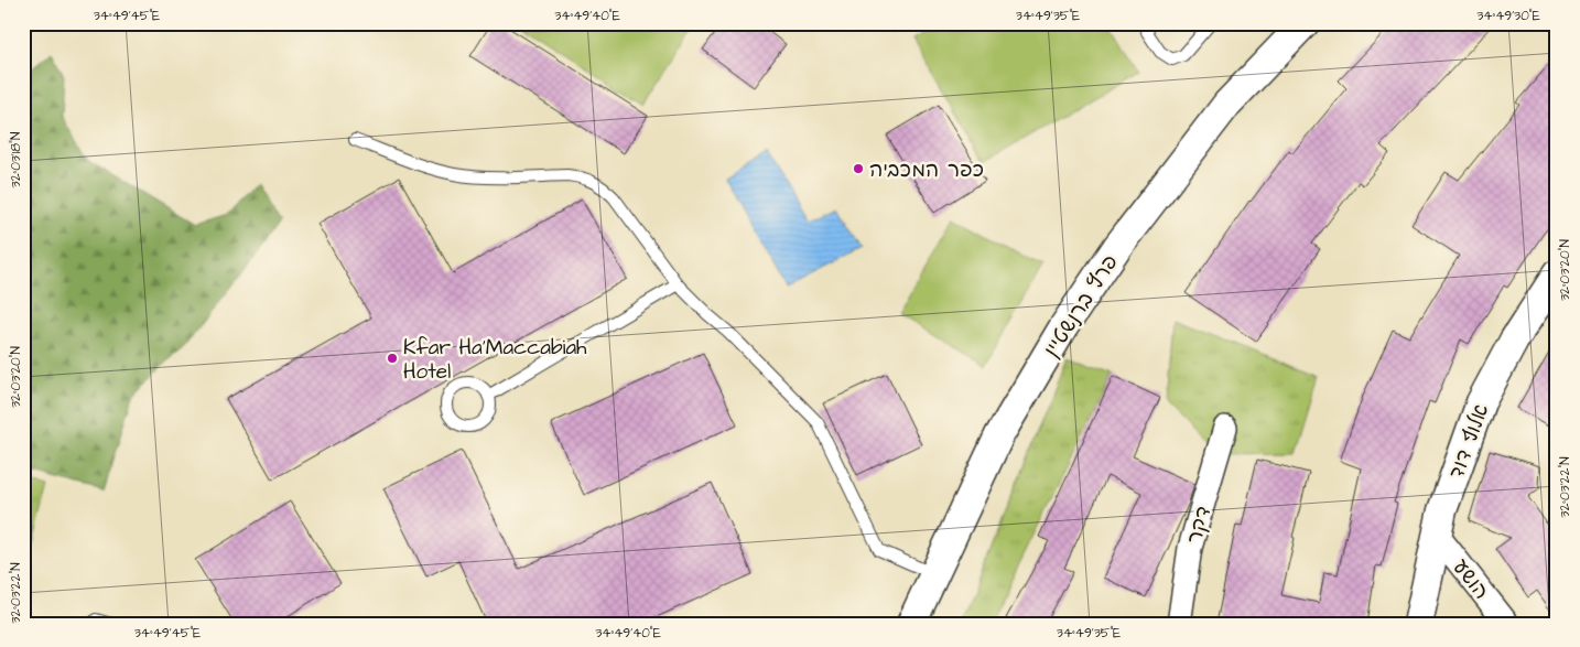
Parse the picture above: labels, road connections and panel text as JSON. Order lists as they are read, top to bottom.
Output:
{
  "streets": {
    "street": [
      "פרץ ברנשטיין",
      "אלוף דוד",
      "דקר",
      "הושע"
    ]
  },
  "crossings": [
    ["אלוף דוד", "הושע"]
  ],
  "places": ["כפר המכביה", "Kfar Ha'Maccabiah Hotel"],
  "coordinates": [
    "34°49'45\"E",
    "34°49'40\"E",
    "34°49'35\"E",
    "34°49'30\"E",
    "32°03'18\"N",
    "32°03'20\"N",
    "32°03'22\"N"
  ]
}
